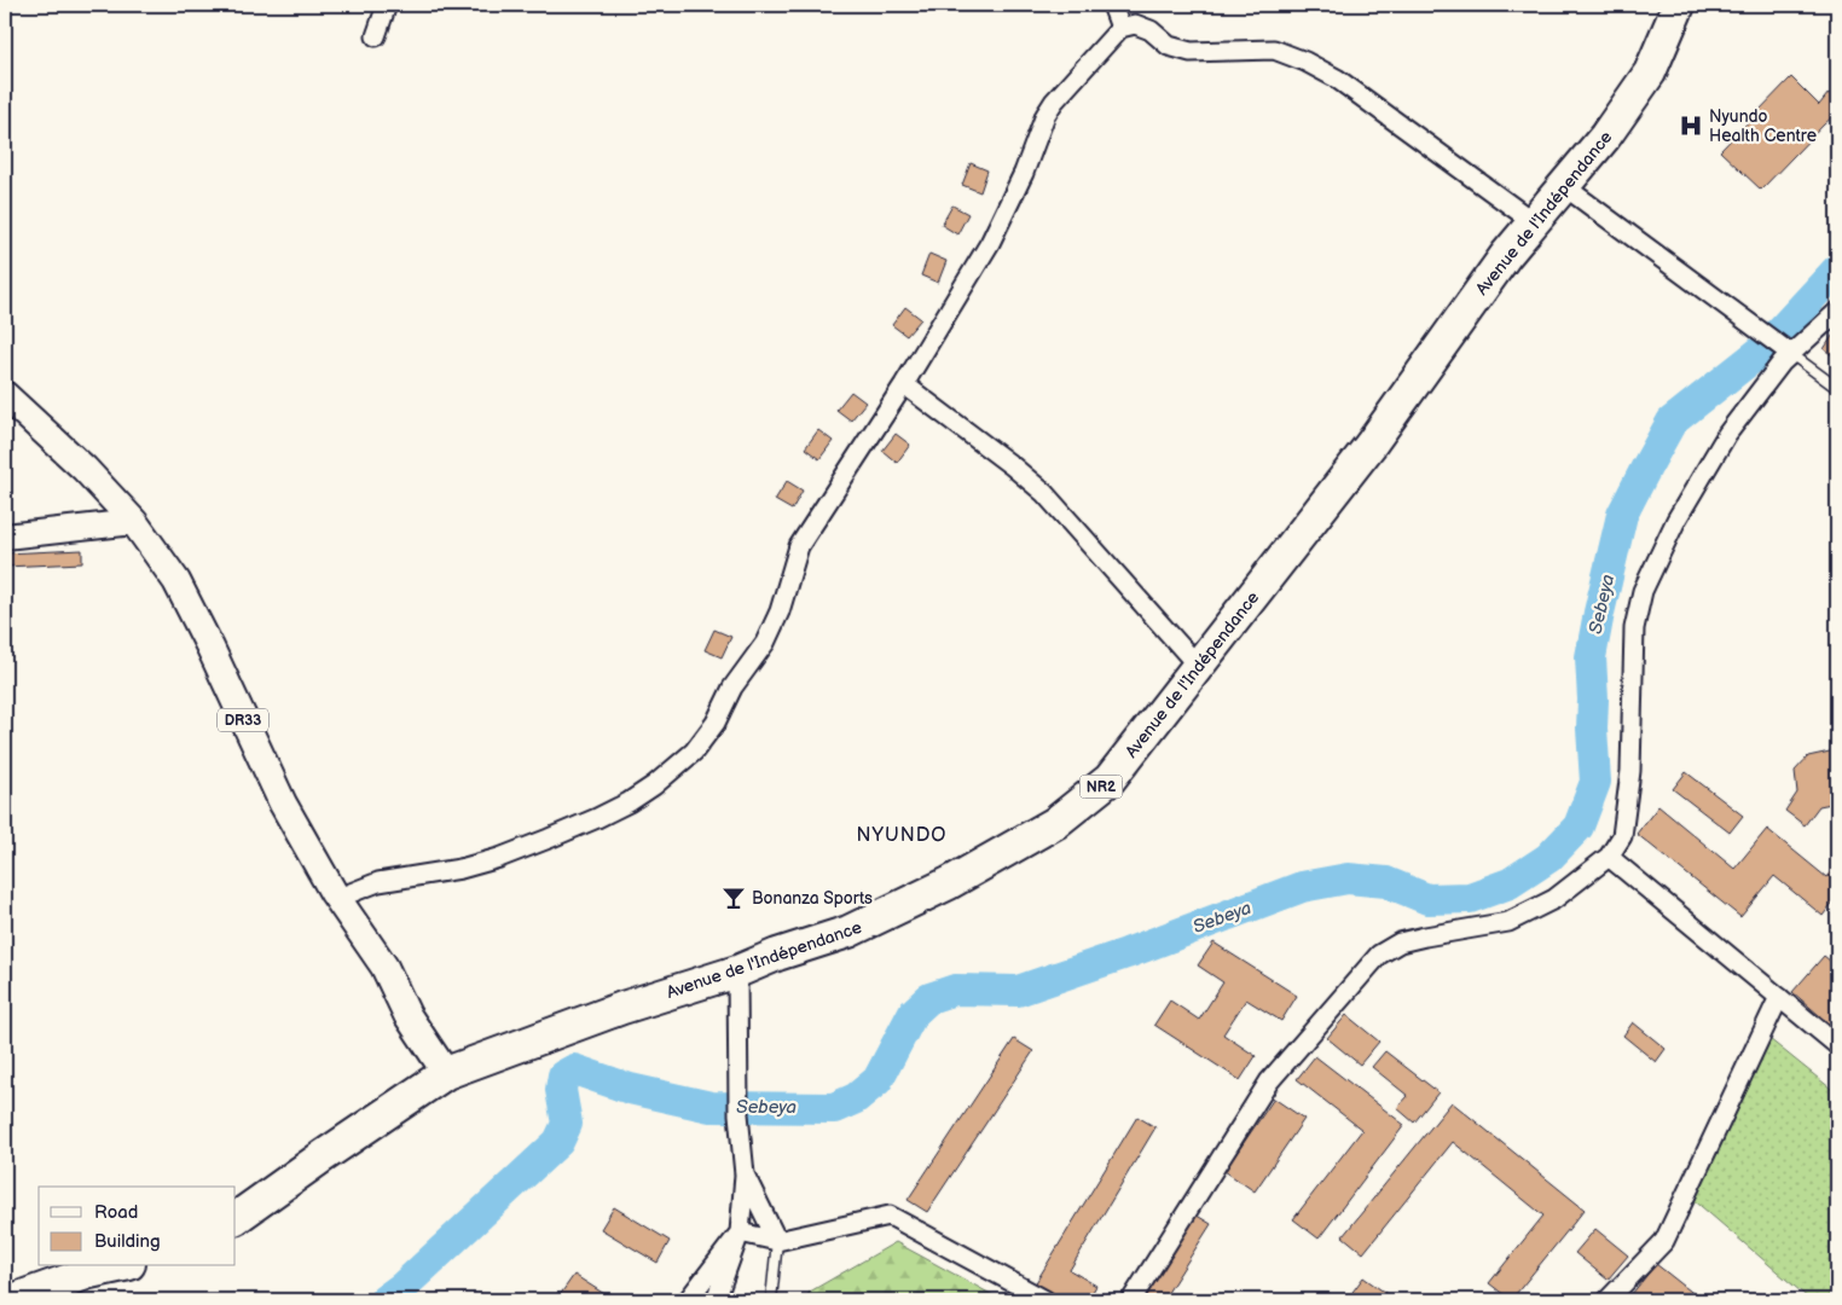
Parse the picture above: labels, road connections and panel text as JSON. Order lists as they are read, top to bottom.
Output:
{
  "streets": {
    "highway": ["Avenue de l'Indépendance", "NR2"],
    "main road": ["DR33"]
  },
  "crossings": [
    ["Avenue de l'Indépendance", "DR33"]
  ],
  "districts": ["NYUNDO"],
  "water": ["Sebeya"],
  "places": {
    "hospital": ["Nyundo Health Centre"],
    "bar": ["Bonanza Sports"]
  },
  "legend": ["Road", "Building"]
}
